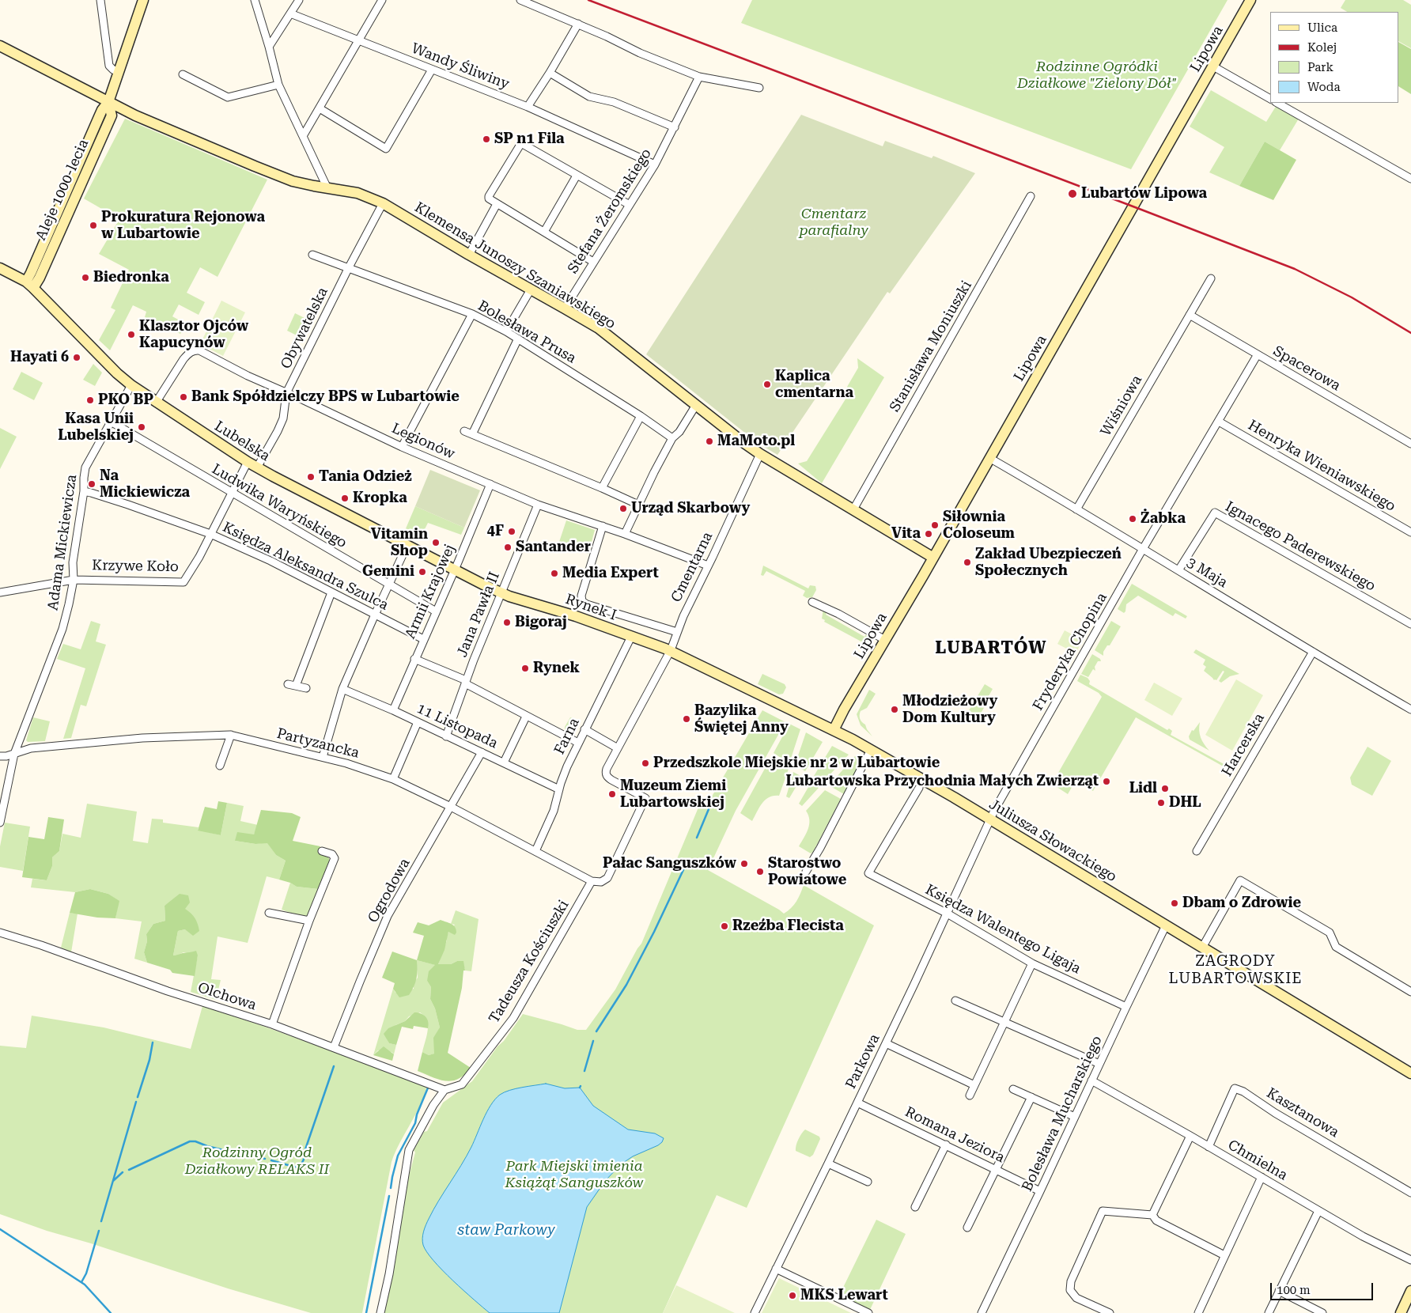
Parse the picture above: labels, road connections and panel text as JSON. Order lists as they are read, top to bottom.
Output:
{
  "streets": {
    "street": [
      "Lipowa",
      "Wandy Śliwiny",
      "Aleje 1000-lecia",
      "Stefana Żeromskiego",
      "Klemensa Junoszy Szaniawskiego",
      "Obywatelska",
      "Bolesława Prusa",
      "Stanisława Moniuszki",
      "Spacerowa",
      "Wiśniowa",
      "Lubelska",
      "Legionów",
      "Henryka Wieniawskiego",
      "Ludwika Waryńskiego",
      "Adama Mickiewicza",
      "Ignacego Paderewskiego",
      "Krzywe Koło",
      "Księdza Aleksandra Szulca",
      "Cmentarna",
      "3 Maja",
      "Armii Krajowej",
      "Rynek I",
      "Jana Pawła II",
      "Fryderyka Chopina",
      "11 Listopada",
      "Farna",
      "Partyzancka",
      "Harcerska",
      "Juliusza Słowackiego",
      "Ogrodowa",
      "Księdza Walentego Ligaja",
      "Tadeusza Kościuszki",
      "Olchowa",
      "Parkowa",
      "Kasztanowa",
      "Bolesława Mucharskiego",
      "Romana Jeziora",
      "Chmielna"
    ]
  },
  "crossings": [
    ["Lipowa", "Klemensa Junoszy Szaniawskiego"],
    ["Lipowa", "3 Maja"],
    ["Lipowa", "Juliusza Słowackiego"],
    ["Wandy Śliwiny", "Stefana Żeromskiego"],
    ["Aleje 1000-lecia", "Klemensa Junoszy Szaniawskiego"],
    ["Aleje 1000-lecia", "Lubelska"],
    ["Stefana Żeromskiego", "Klemensa Junoszy Szaniawskiego"],
    ["Klemensa Junoszy Szaniawskiego", "Obywatelska"],
    ["Klemensa Junoszy Szaniawskiego", "Stanisława Moniuszki"],
    ["Klemensa Junoszy Szaniawskiego", "Cmentarna"],
    ["Obywatelska", "Bolesława Prusa"],
    ["Obywatelska", "Lubelska"],
    ["Obywatelska", "Legionów"],
    ["Spacerowa", "Wiśniowa"],
    ["Spacerowa", "Fryderyka Chopina"],
    ["Wiśniowa", "3 Maja"],
    ["Lubelska", "Legionów"],
    ["Lubelska", "Adama Mickiewicza"],
    ["Lubelska", "Krzywe Koło"],
    ["Lubelska", "Armii Krajowej"],
    ["Lubelska", "Rynek I"],
    ["Lubelska", "Jana Pawła II"],
    ["Legionów", "Cmentarna"],
    ["Legionów", "Armii Krajowej"],
    ["Legionów", "Jana Pawła II"],
    ["Henryka Wieniawskiego", "Fryderyka Chopina"],
    ["Ludwika Waryńskiego", "Adama Mickiewicza"],
    ["Ludwika Waryńskiego", "Krzywe Koło"],
    ["Ludwika Waryńskiego", "Armii Krajowej"],
    ["Adama Mickiewicza", "Krzywe Koło"],
    ["Adama Mickiewicza", "Księdza Aleksandra Szulca"],
    ["Adama Mickiewicza", "Partyzancka"],
    ["Ignacego Paderewskiego", "3 Maja"],
    ["Krzywe Koło", "Księdza Aleksandra Szulca"],
    ["Księdza Aleksandra Szulca", "Armii Krajowej"],
    ["Cmentarna", "Rynek I"],
    ["Cmentarna", "Juliusza Słowackiego"],
    ["3 Maja", "Fryderyka Chopina"],
    ["3 Maja", "Harcerska"],
    ["Armii Krajowej", "11 Listopada"],
    ["Rynek I", "Jana Pawła II"],
    ["Rynek I", "Farna"],
    ["Rynek I", "Juliusza Słowackiego"],
    ["Jana Pawła II", "11 Listopada"],
    ["Fryderyka Chopina", "Juliusza Słowackiego"],
    ["Fryderyka Chopina", "Parkowa"],
    ["11 Listopada", "Farna"],
    ["11 Listopada", "Ogrodowa"],
    ["Farna", "Partyzancka"],
    ["Partyzancka", "Ogrodowa"],
    ["Partyzancka", "Tadeusza Kościuszki"],
    ["Juliusza Słowackiego", "Parkowa"],
    ["Juliusza Słowackiego", "Bolesława Mucharskiego"],
    ["Ogrodowa", "Olchowa"],
    ["Księdza Walentego Ligaja", "Parkowa"],
    ["Księdza Walentego Ligaja", "Bolesława Mucharskiego"],
    ["Tadeusza Kościuszki", "Olchowa"],
    ["Parkowa", "Romana Jeziora"],
    ["Kasztanowa", "Chmielna"],
    ["Bolesława Mucharskiego", "Romana Jeziora"],
    ["Bolesława Mucharskiego", "Chmielna"]
  ],
  "districts": ["LUBARTÓW", "ZAGRODY LUBARTOWSKIE"],
  "water": ["staw Parkowy"],
  "parks": [
    "Rodzinne Ogródki Działkowe \"Zielony Dół\"",
    "Cmentarz parafialny",
    "Rodzinny Ogród Działkowy RELAKS II",
    "Park Miejski imienia Książąt Sanguszków"
  ],
  "places": [
    "SP n1 Fila",
    "Lubartów Lipowa",
    "Prokuratura Rejonowa w Lubartowie",
    "Biedronka",
    "Klasztor Ojców Kapucynów",
    "Hayati 6",
    "Kaplica cmentarna",
    "Bank Spółdzielczy BPS w Lubartowie",
    "PKO BP",
    "Kasa Unii Lubelskiej",
    "MaMoto.pl",
    "Tania Odzież",
    "Na Mickiewicza",
    "Kropka",
    "Urząd Skarbowy",
    "Żabka",
    "Siłownia Coloseum",
    "4F",
    "Vita",
    "Vitamin Shop",
    "Santander",
    "Zakład Ubezpieczeń Społecznych",
    "Gemini",
    "Media Expert",
    "Bigoraj",
    "Rynek",
    "Młodzieżowy Dom Kultury",
    "Bazylika Świętej Anny",
    "Przedszkole Miejskie nr 2 w Lubartowie",
    "Lubartowska Przychodnia Małych Zwierząt",
    "Lidl",
    "Muzeum Ziemi Lubartowskiej",
    "DHL",
    "Pałac Sanguszków",
    "Starostwo Powiatowe",
    "Dbam o Zdrowie",
    "Rzeźba Flecista",
    "MKS Lewart"
  ],
  "legend": [
    "Ulica",
    "Kolej",
    "Park",
    "Woda"
  ],
  "scale_bar": "100 m"
}
